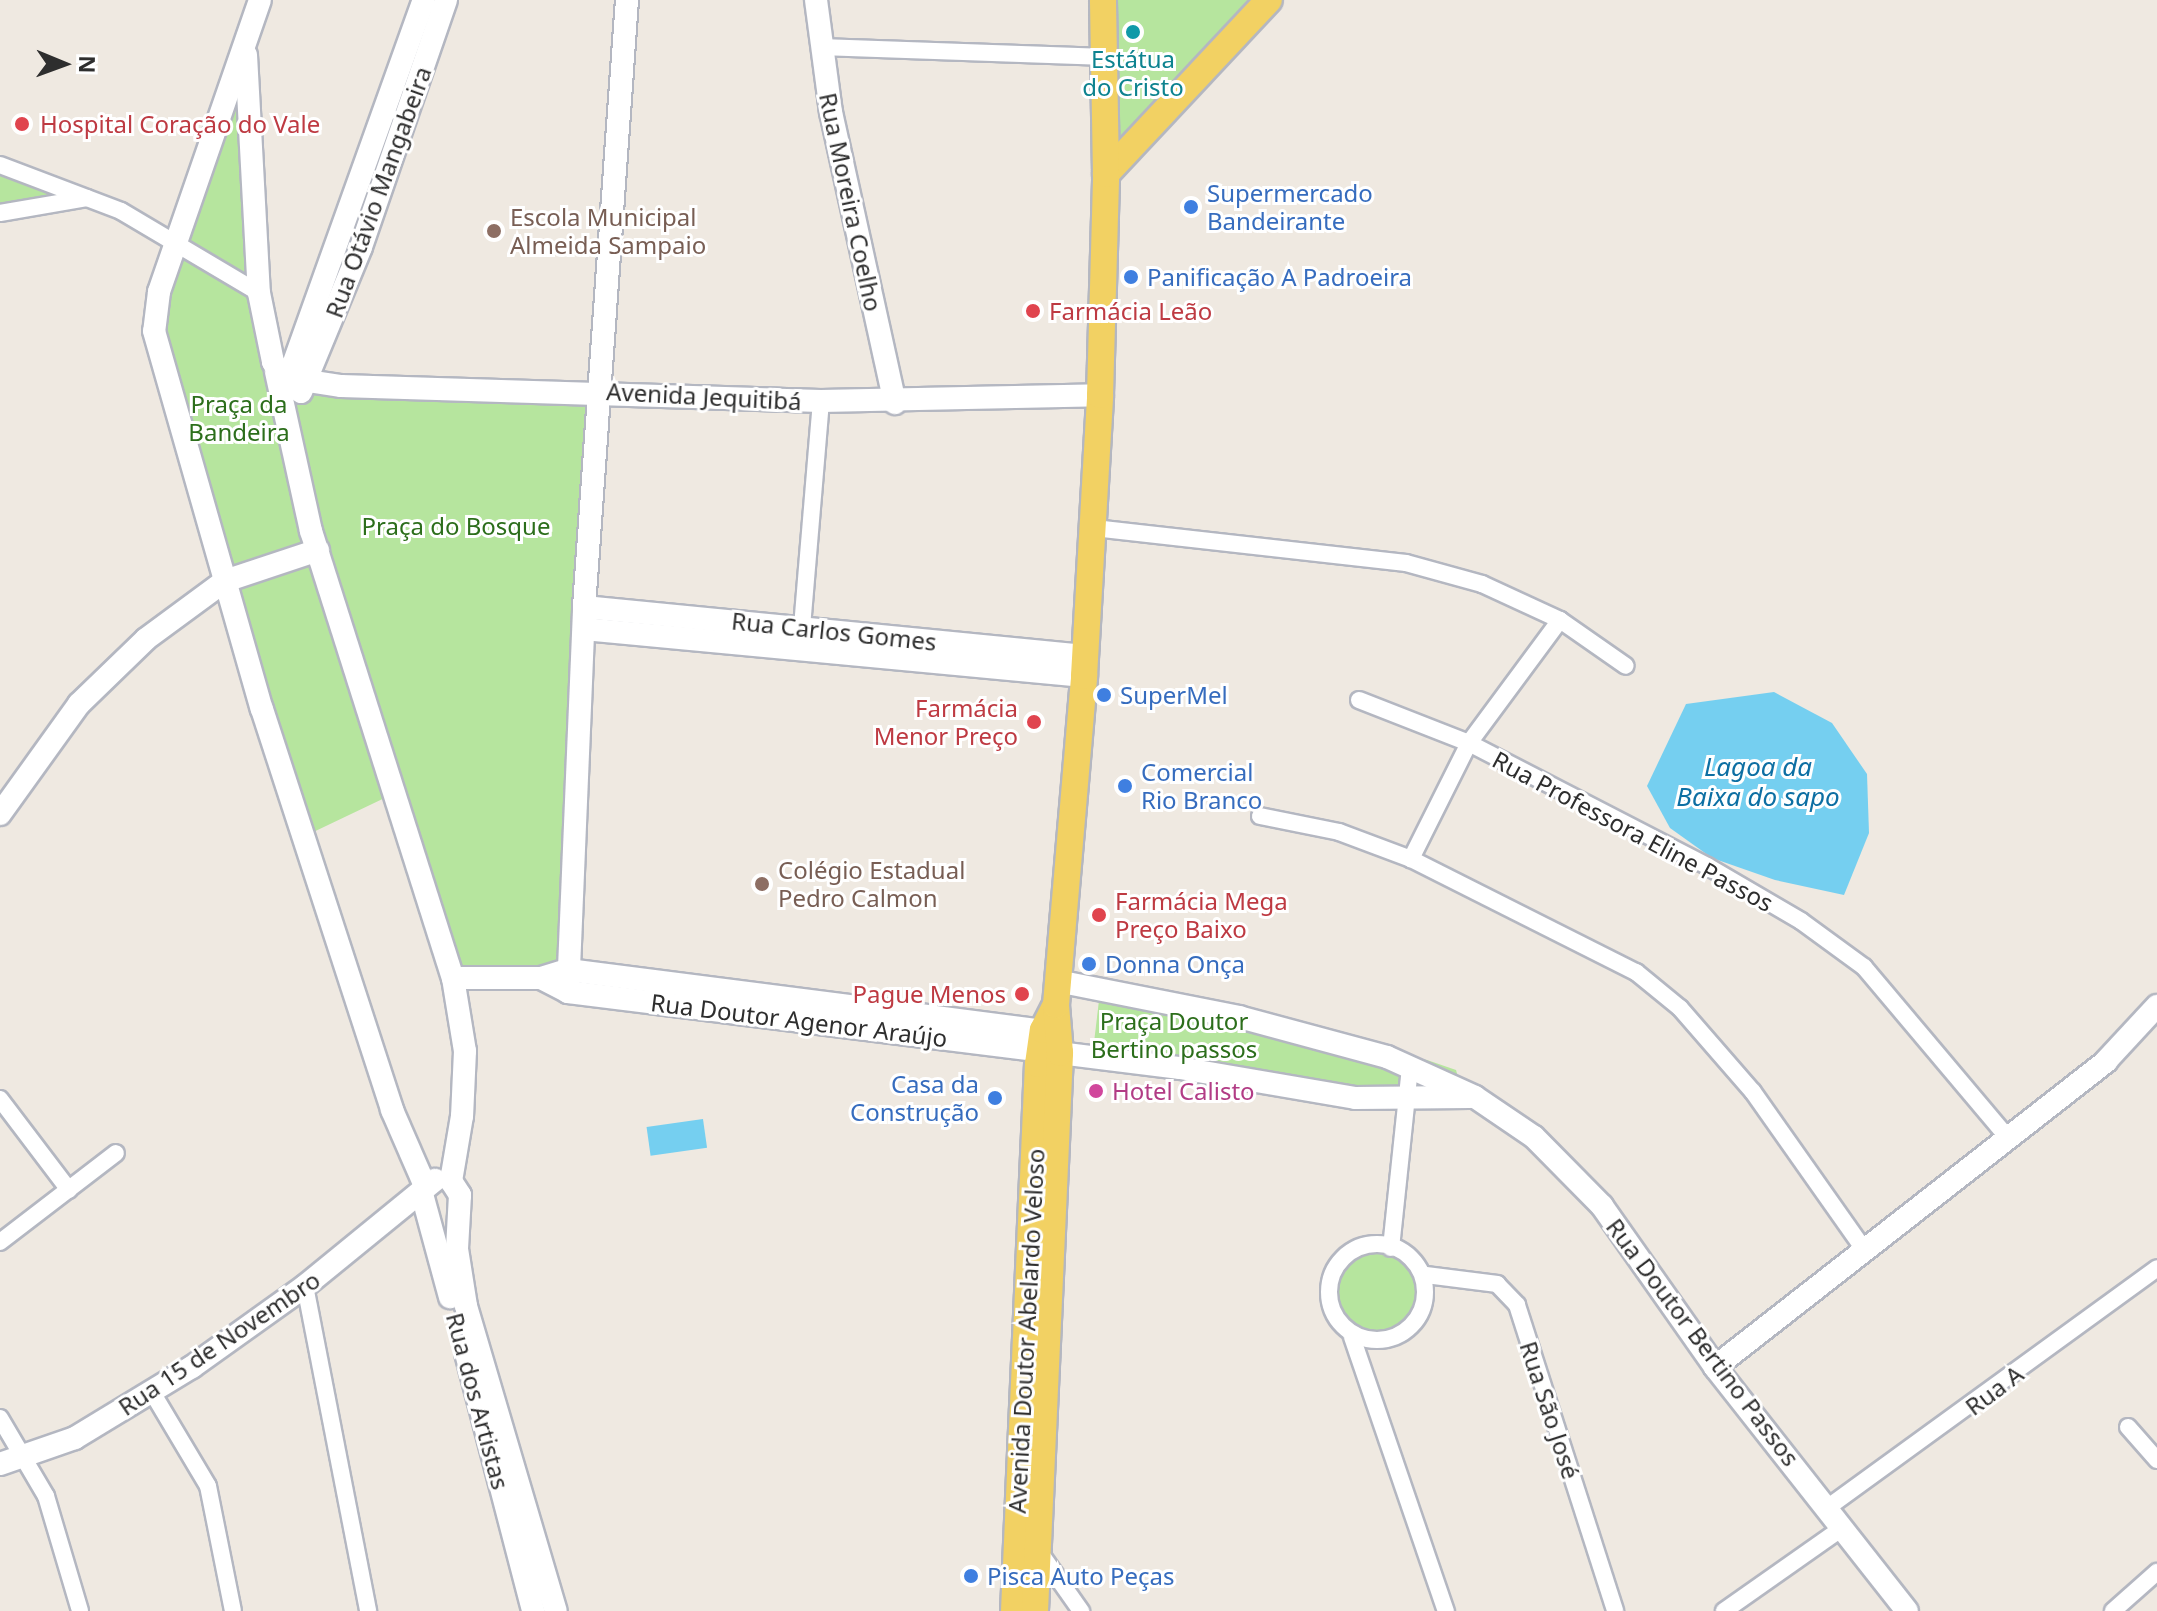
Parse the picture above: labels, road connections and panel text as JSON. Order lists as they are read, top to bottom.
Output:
{
  "streets": {
    "main road": ["Avenida Doutor Abelardo Veloso"],
    "street": [
      "Rua Otávio Mangabeira",
      "Rua Moreira Coelho",
      "Avenida Jequitibá",
      "Rua Carlos Gomes",
      "Rua Professora Eline Passos",
      "Rua Doutor Agenor Araújo",
      "Rua Doutor Bertino Passos",
      "Rua 15 de Novembro",
      "Rua A",
      "Rua dos Artistas",
      "Rua São José"
    ]
  },
  "crossings": [
    ["Rua Otávio Mangabeira", "Avenida Jequitibá"],
    ["Rua Moreira Coelho", "Avenida Jequitibá"],
    ["Rua Doutor Agenor Araújo", "Avenida Doutor Abelardo Veloso"],
    ["Rua Doutor Bertino Passos", "Rua A"],
    ["Rua 15 de Novembro", "Rua dos Artistas"]
  ],
  "water": ["Lagoa da Baixa do sapo"],
  "parks": ["Praça da Bandeira", "Praça do Bosque", "Praça Doutor Bertino passos"],
  "places": [
    "Estátua do Cristo",
    "Hospital Coração do Vale",
    "Supermercado Bandeirante",
    "Escola Municipal Almeida Sampaio",
    "Panificação A Padroeira",
    "Farmácia Leão",
    "SuperMel",
    "Farmácia Menor Preço",
    "Comercial Rio Branco",
    "Colégio Estadual Pedro Calmon",
    "Farmácia Mega Preço Baixo",
    "Donna Onça",
    "Pague Menos",
    "Hotel Calisto",
    "Casa da Construção",
    "Pisca Auto Peças"
  ],
  "north": "right"
}
